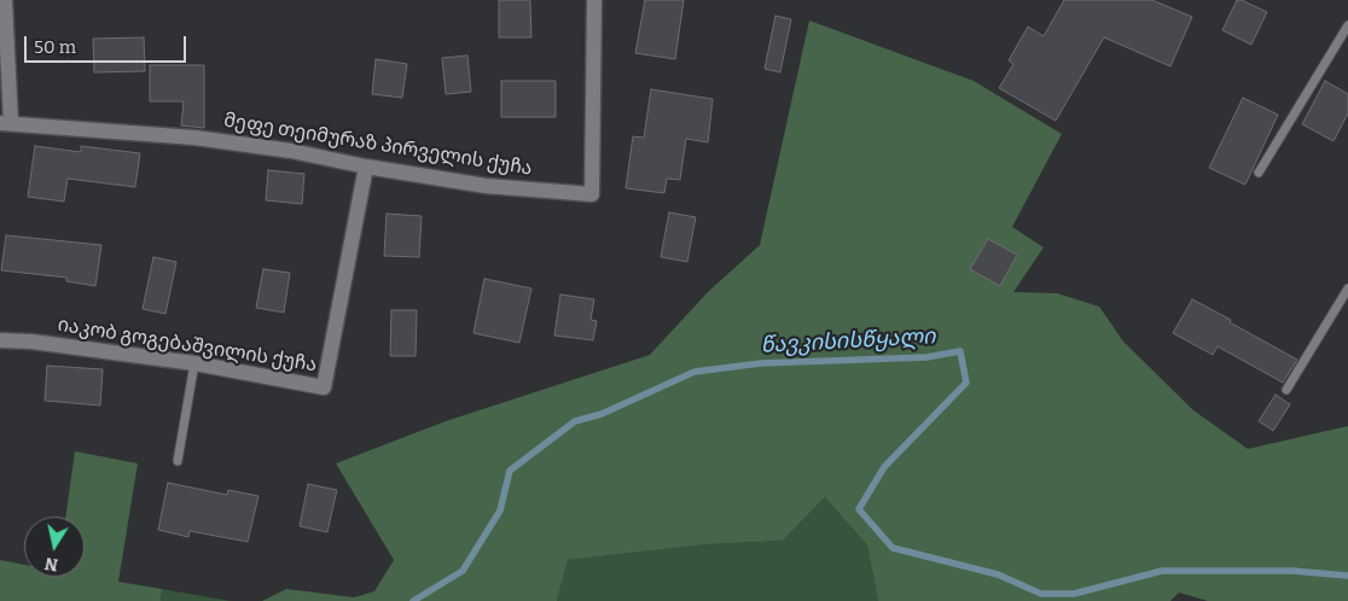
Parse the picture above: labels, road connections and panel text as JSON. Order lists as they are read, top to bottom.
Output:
{
  "streets": {
    "street": ["მეფე თეიმურაზ პირველის ქუჩა", "იაკობ გოგებაშვილის ქუჩა"]
  },
  "crossings": [
    ["მეფე თეიმურაზ პირველის ქუჩა", "იაკობ გოგებაშვილის ქუჩა"]
  ],
  "water": ["წავკისისწყალი"],
  "scale_bar": "50 m",
  "north": "bottom"
}
